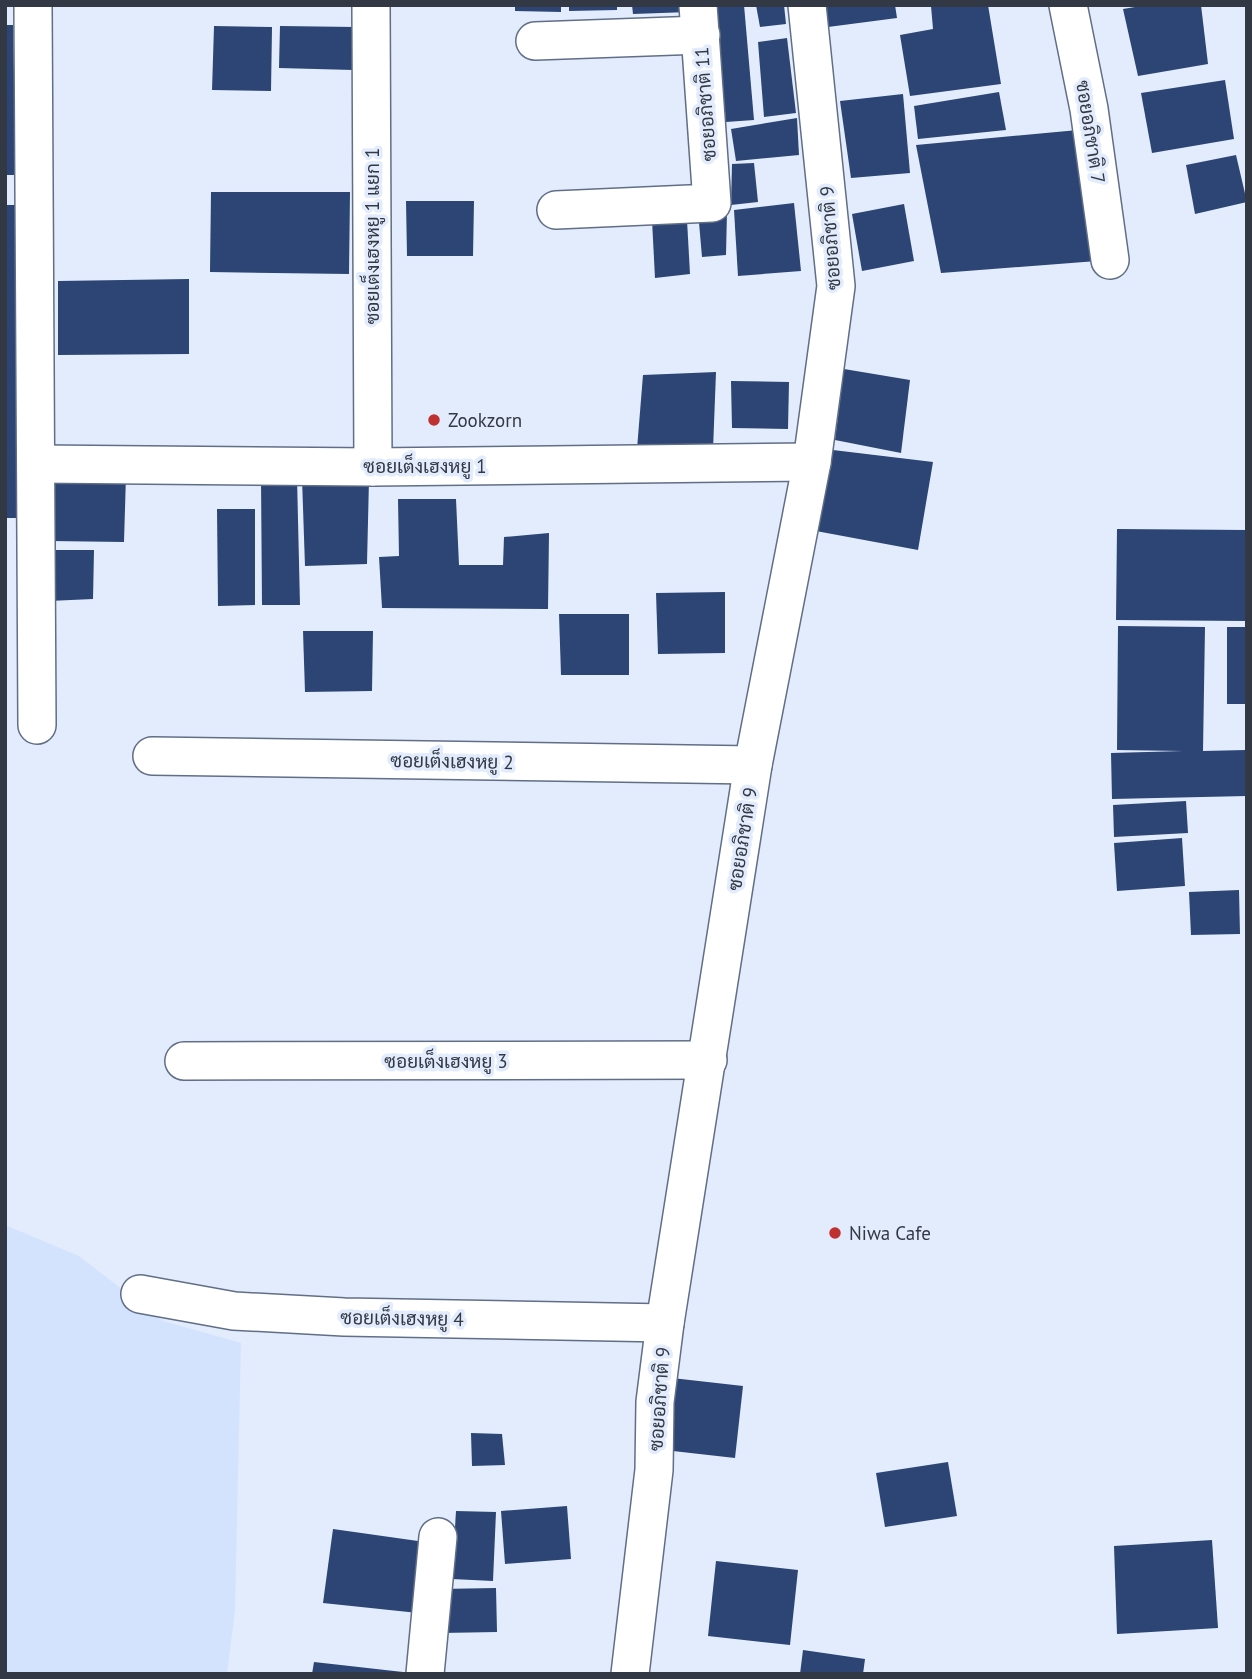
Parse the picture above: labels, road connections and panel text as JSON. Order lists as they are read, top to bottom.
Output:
{
  "streets": {
    "street": [
      "ซอยอภิชาติ 11",
      "ซอยอภิชาติ 7",
      "ซอยเต็งเฮงหยู 1 แยก 1",
      "ซอยอภิชาติ 9",
      "ซอยเต็งเฮงหยู 1",
      "ซอยเต็งเฮงหยู 2",
      "ซอยเต็งเฮงหยู 3",
      "ซอยเต็งเฮงหยู 4"
    ]
  },
  "crossings": [
    ["ซอยเต็งเฮงหยู 1 แยก 1", "ซอยเต็งเฮงหยู 1"],
    ["ซอยอภิชาติ 9", "ซอยเต็งเฮงหยู 1"],
    ["ซอยอภิชาติ 9", "ซอยเต็งเฮงหยู 2"],
    ["ซอยอภิชาติ 9", "ซอยเต็งเฮงหยู 3"],
    ["ซอยอภิชาติ 9", "ซอยเต็งเฮงหยู 4"]
  ],
  "places": ["Zookzorn", "Niwa Cafe"]
}
